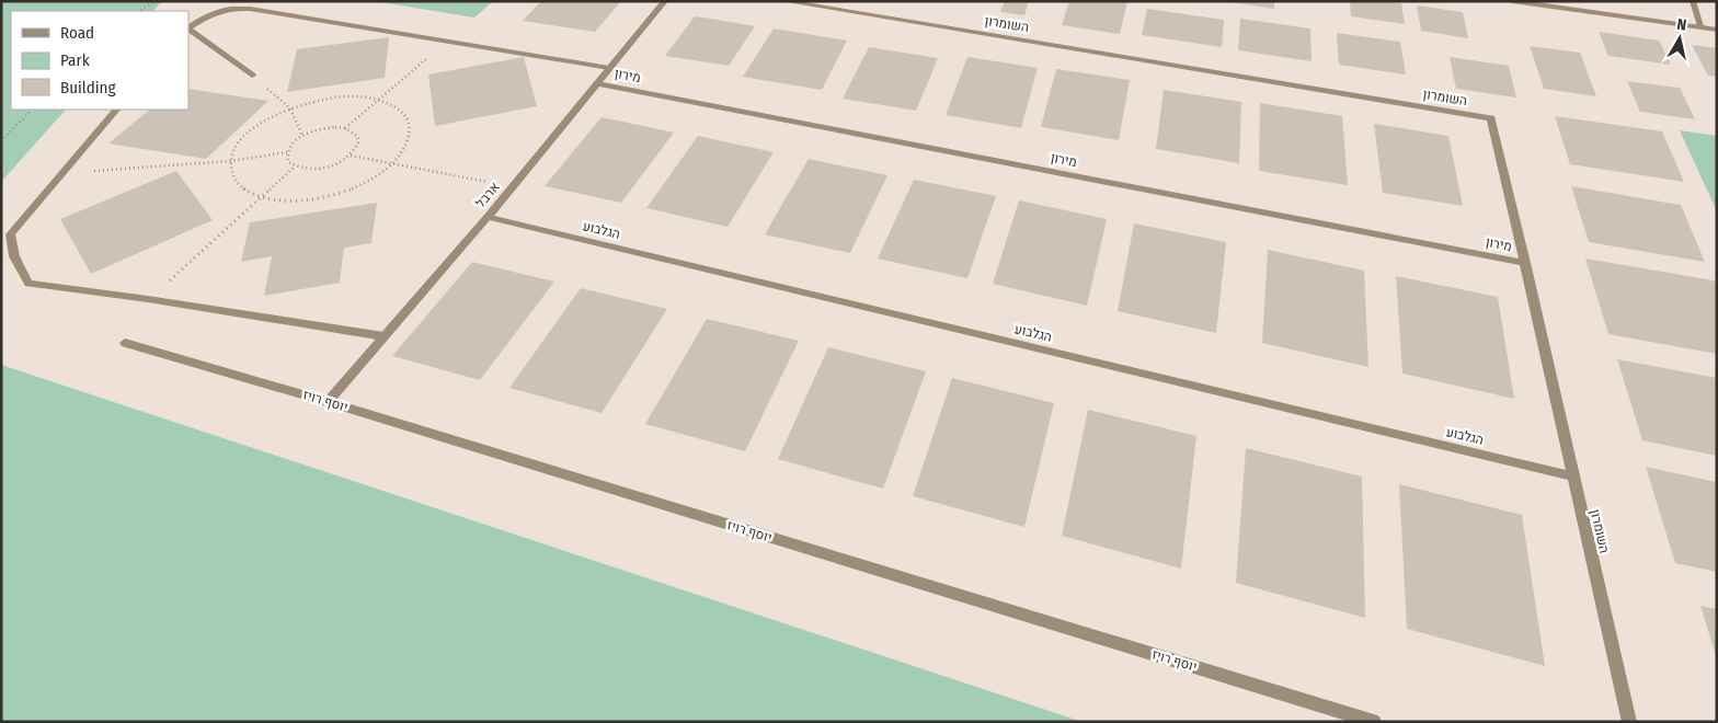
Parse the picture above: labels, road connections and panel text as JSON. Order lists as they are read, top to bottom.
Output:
{
  "streets": {
    "street": [
      "השומרון",
      "מירון",
      "ארבל",
      "הגלבוע",
      "יוסף רויז"
    ]
  },
  "crossings": [
    ["השומרון", "מירון"],
    ["השומרון", "הגלבוע"],
    ["מירון", "ארבל"],
    ["ארבל", "הגלבוע"],
    ["ארבל", "יוסף רויז"]
  ],
  "legend": ["Road", "Park", "Building"],
  "north": "top"
}
